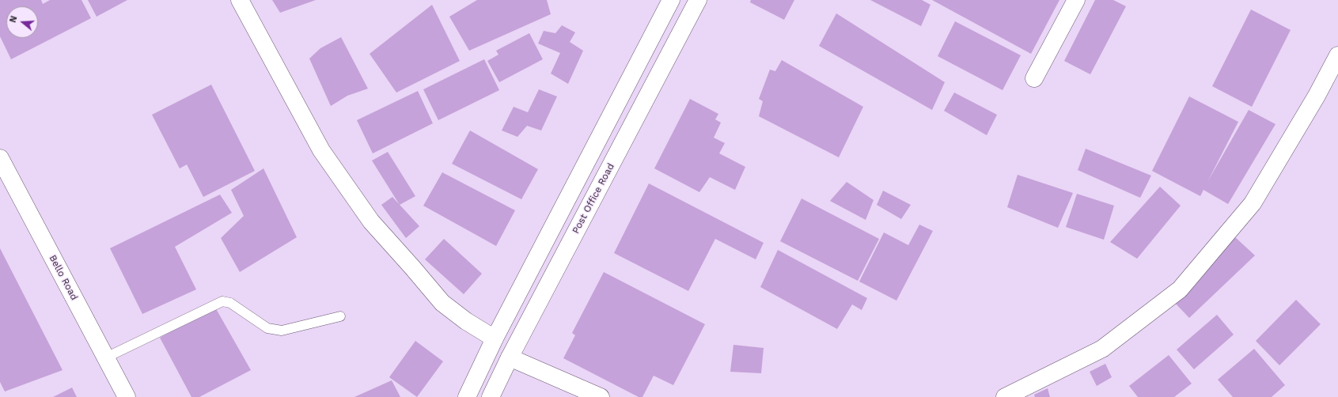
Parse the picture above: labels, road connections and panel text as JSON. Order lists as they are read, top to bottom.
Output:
{
  "streets": {
    "street": ["Post Office Road", "Bello Road"]
  },
  "north": "left"
}
